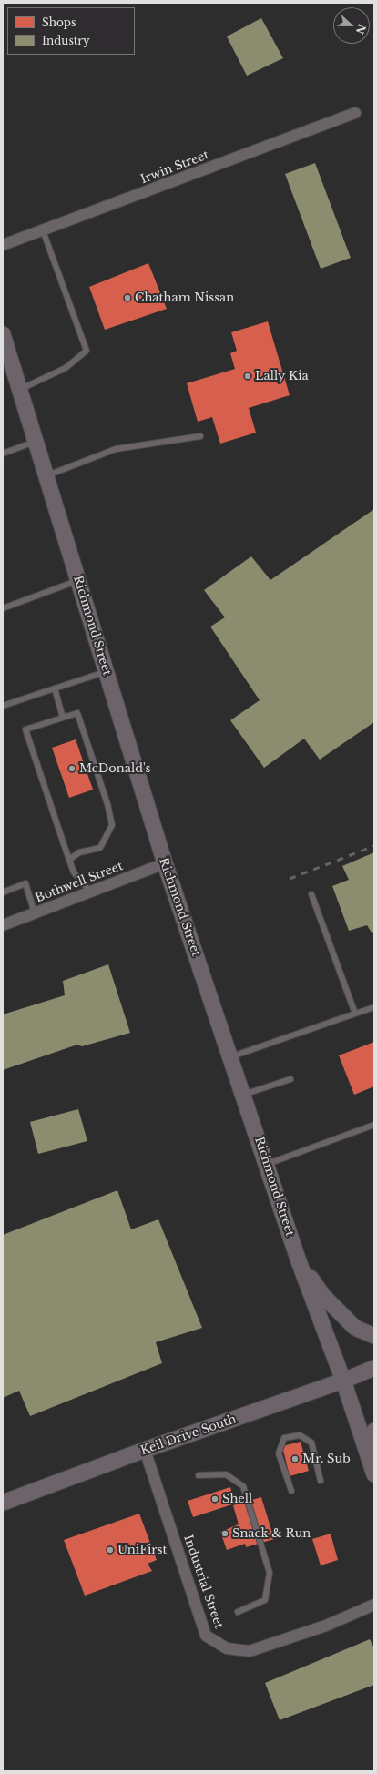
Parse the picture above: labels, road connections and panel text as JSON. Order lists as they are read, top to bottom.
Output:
{
  "streets": {
    "main road": ["Richmond Street", "Keil Drive South"],
    "street": ["Irwin Street", "Bothwell Street", "Industrial Street"]
  },
  "crossings": [
    ["Richmond Street", "Bothwell Street"],
    ["Richmond Street", "Keil Drive South"],
    ["Keil Drive South", "Industrial Street"]
  ],
  "places": [
    "Chatham Nissan",
    "Lally Kia",
    "McDonald's",
    "Mr. Sub",
    "Shell",
    "Snack & Run",
    "UniFirst"
  ],
  "legend": ["Shops", "Industry"],
  "north": "right"
}
